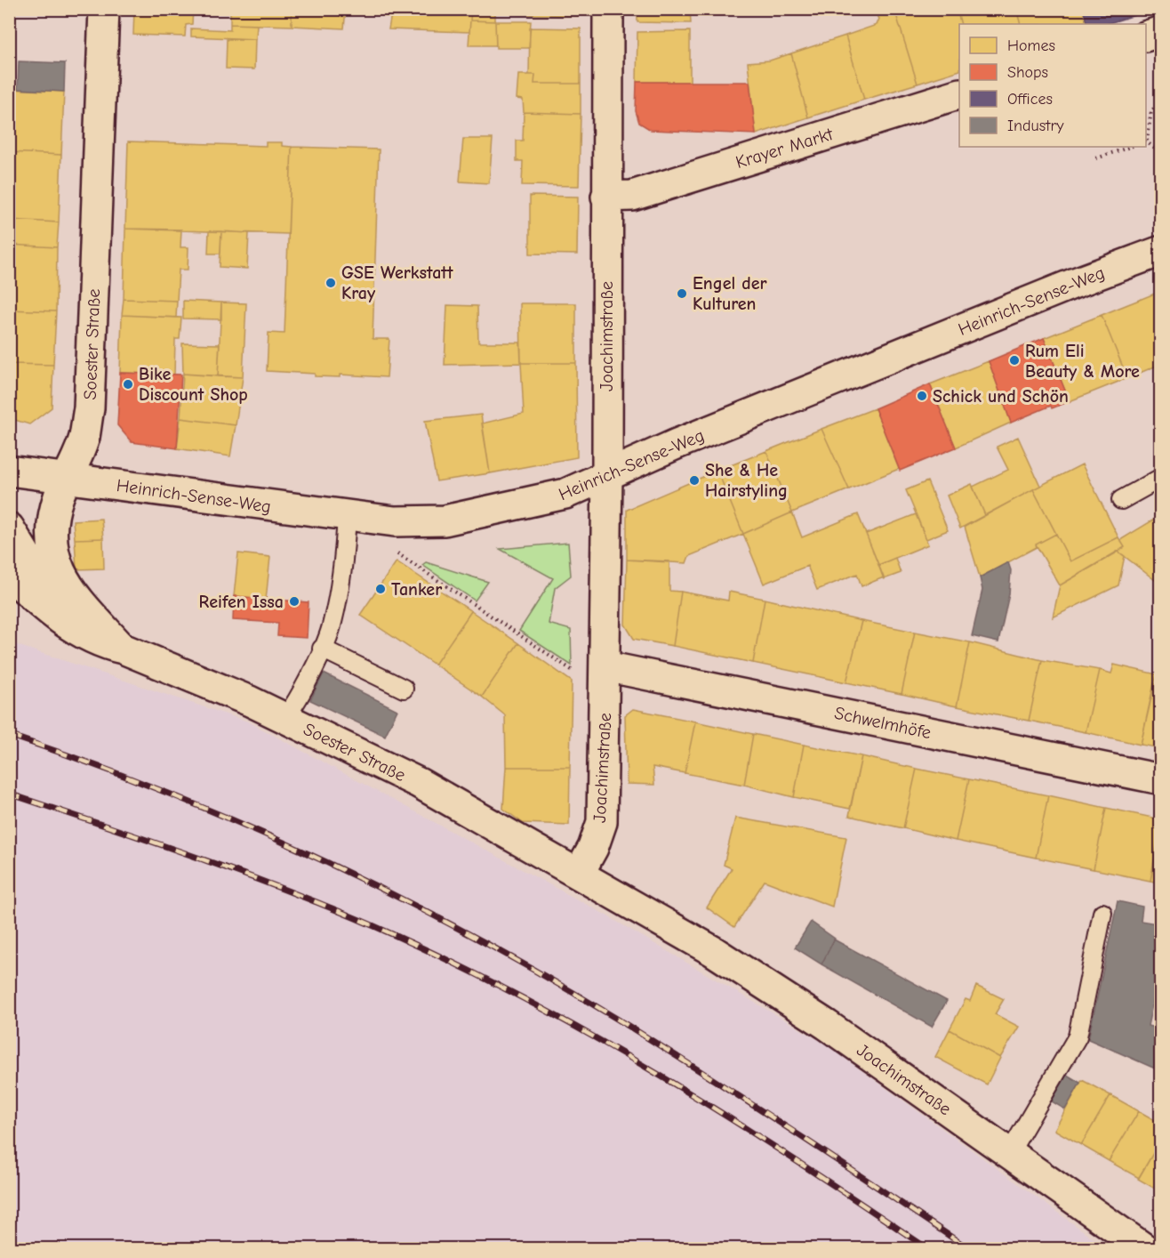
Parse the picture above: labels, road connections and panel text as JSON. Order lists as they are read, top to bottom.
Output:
{
  "streets": {
    "street": [
      "Krayer Markt",
      "Heinrich-Sense-Weg",
      "Joachimstraße",
      "Soester Straße",
      "Schwelmhöfe"
    ]
  },
  "crossings": [
    ["Krayer Markt", "Joachimstraße"],
    ["Heinrich-Sense-Weg", "Joachimstraße"],
    ["Heinrich-Sense-Weg", "Soester Straße"],
    ["Joachimstraße", "Soester Straße"],
    ["Joachimstraße", "Schwelmhöfe"]
  ],
  "places": [
    "GSE Werkstatt Kray",
    "Engel der Kulturen",
    "Rum Eli Beauty & More",
    "Bike Discount Shop",
    "Schick und Schön",
    "She & He Hairstyling",
    "Tanker",
    "Reifen Issa"
  ],
  "legend": [
    "Homes",
    "Shops",
    "Offices",
    "Industry"
  ]
}
